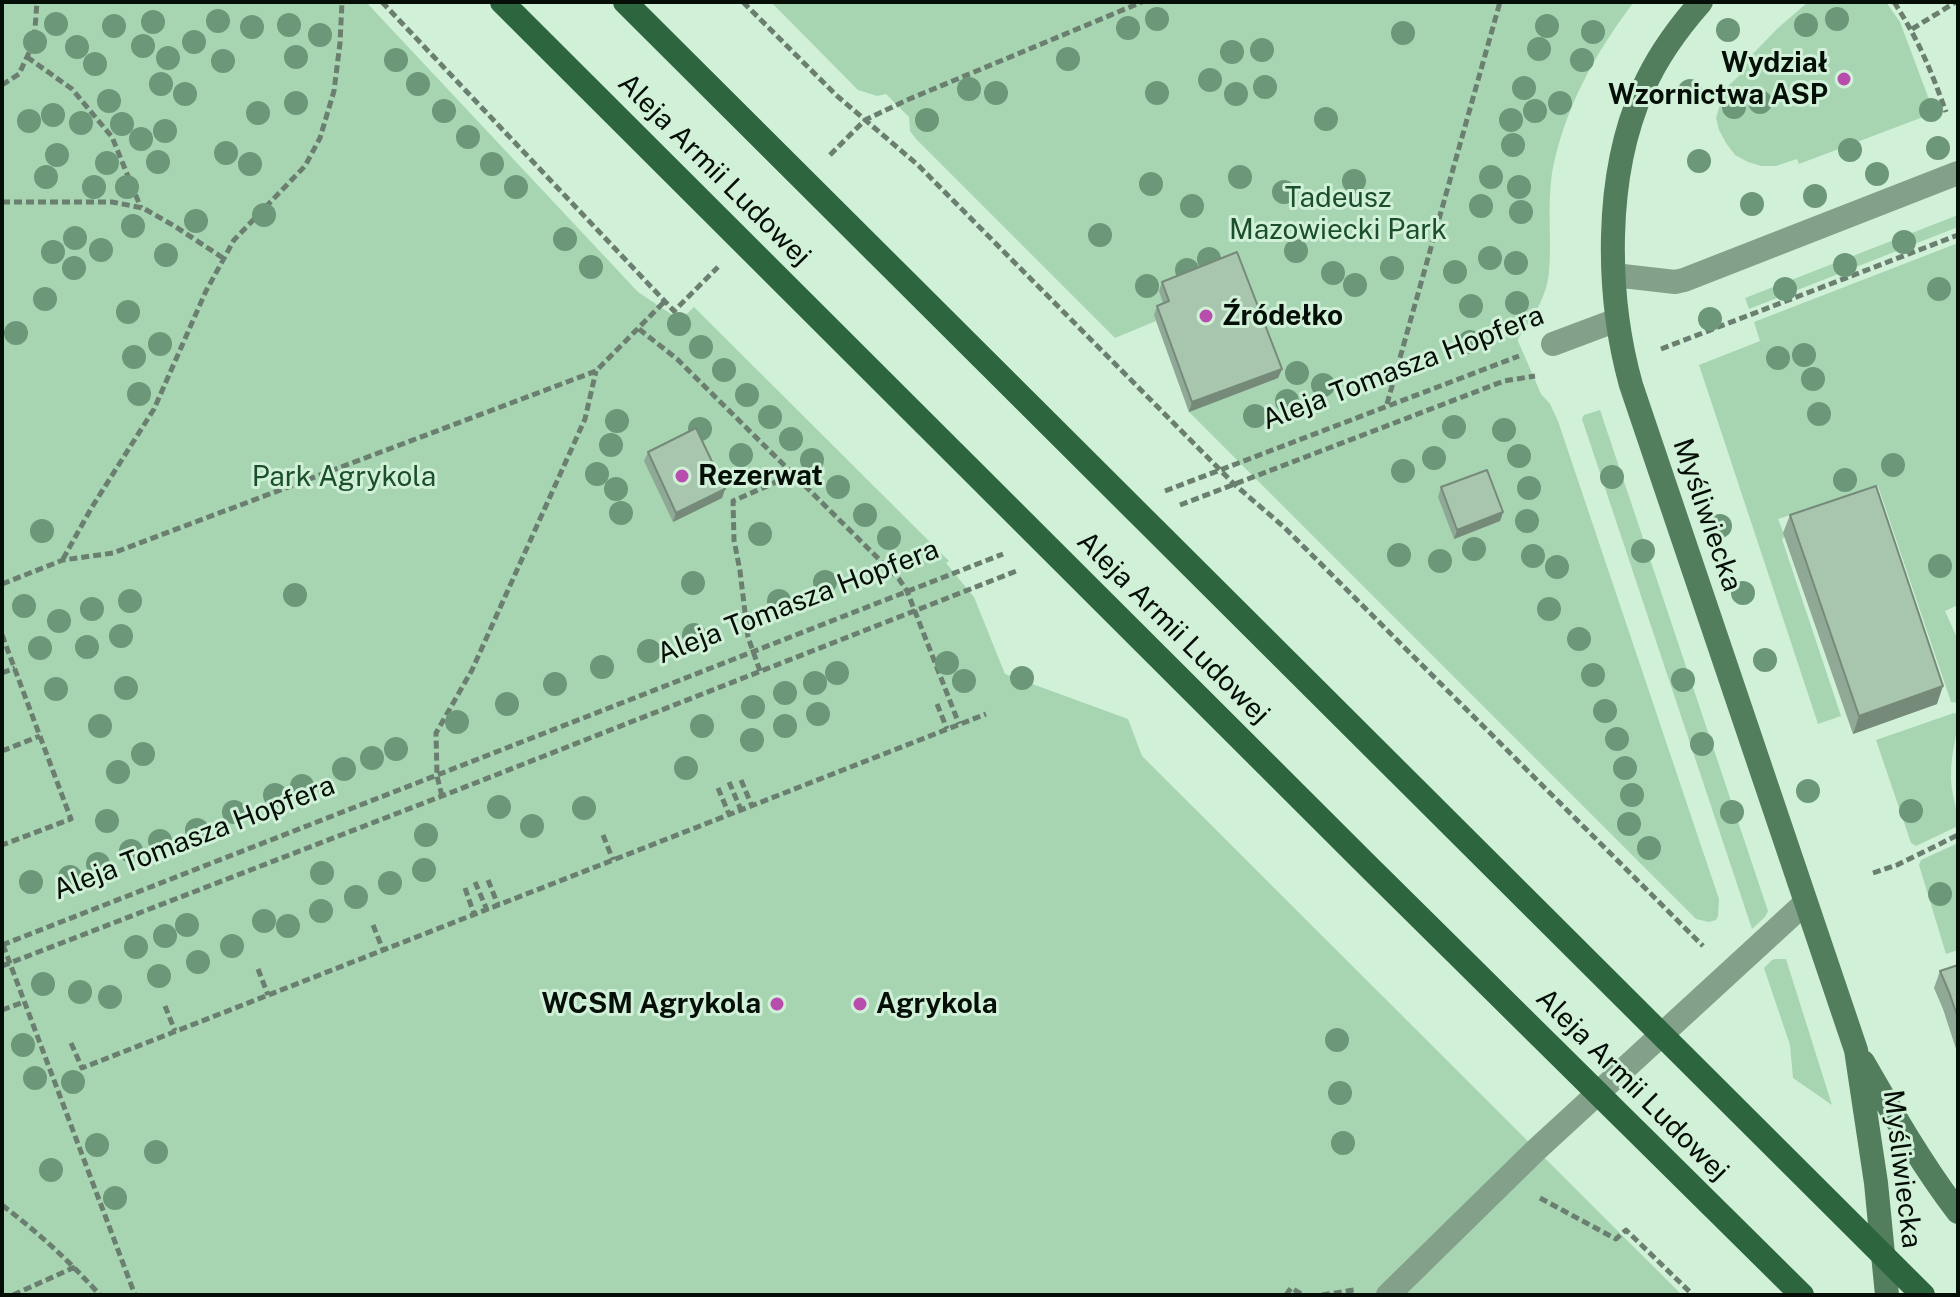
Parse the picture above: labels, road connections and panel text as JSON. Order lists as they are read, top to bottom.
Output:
{
  "streets": {
    "main road": ["Aleja Armii Ludowej"],
    "street": ["Aleja Tomasza Hopfera", "Myśliwiecka"]
  },
  "crossings": [
    ["Aleja Tomasza Hopfera", "Myśliwiecka"]
  ],
  "parks": ["Tadeusz Mazowiecki Park", "Park Agrykola"],
  "places": [
    "Wydział Wzornictwa ASP",
    "Źródełko",
    "Rezerwat",
    "WCSM Agrykola",
    "Agrykola"
  ]
}
